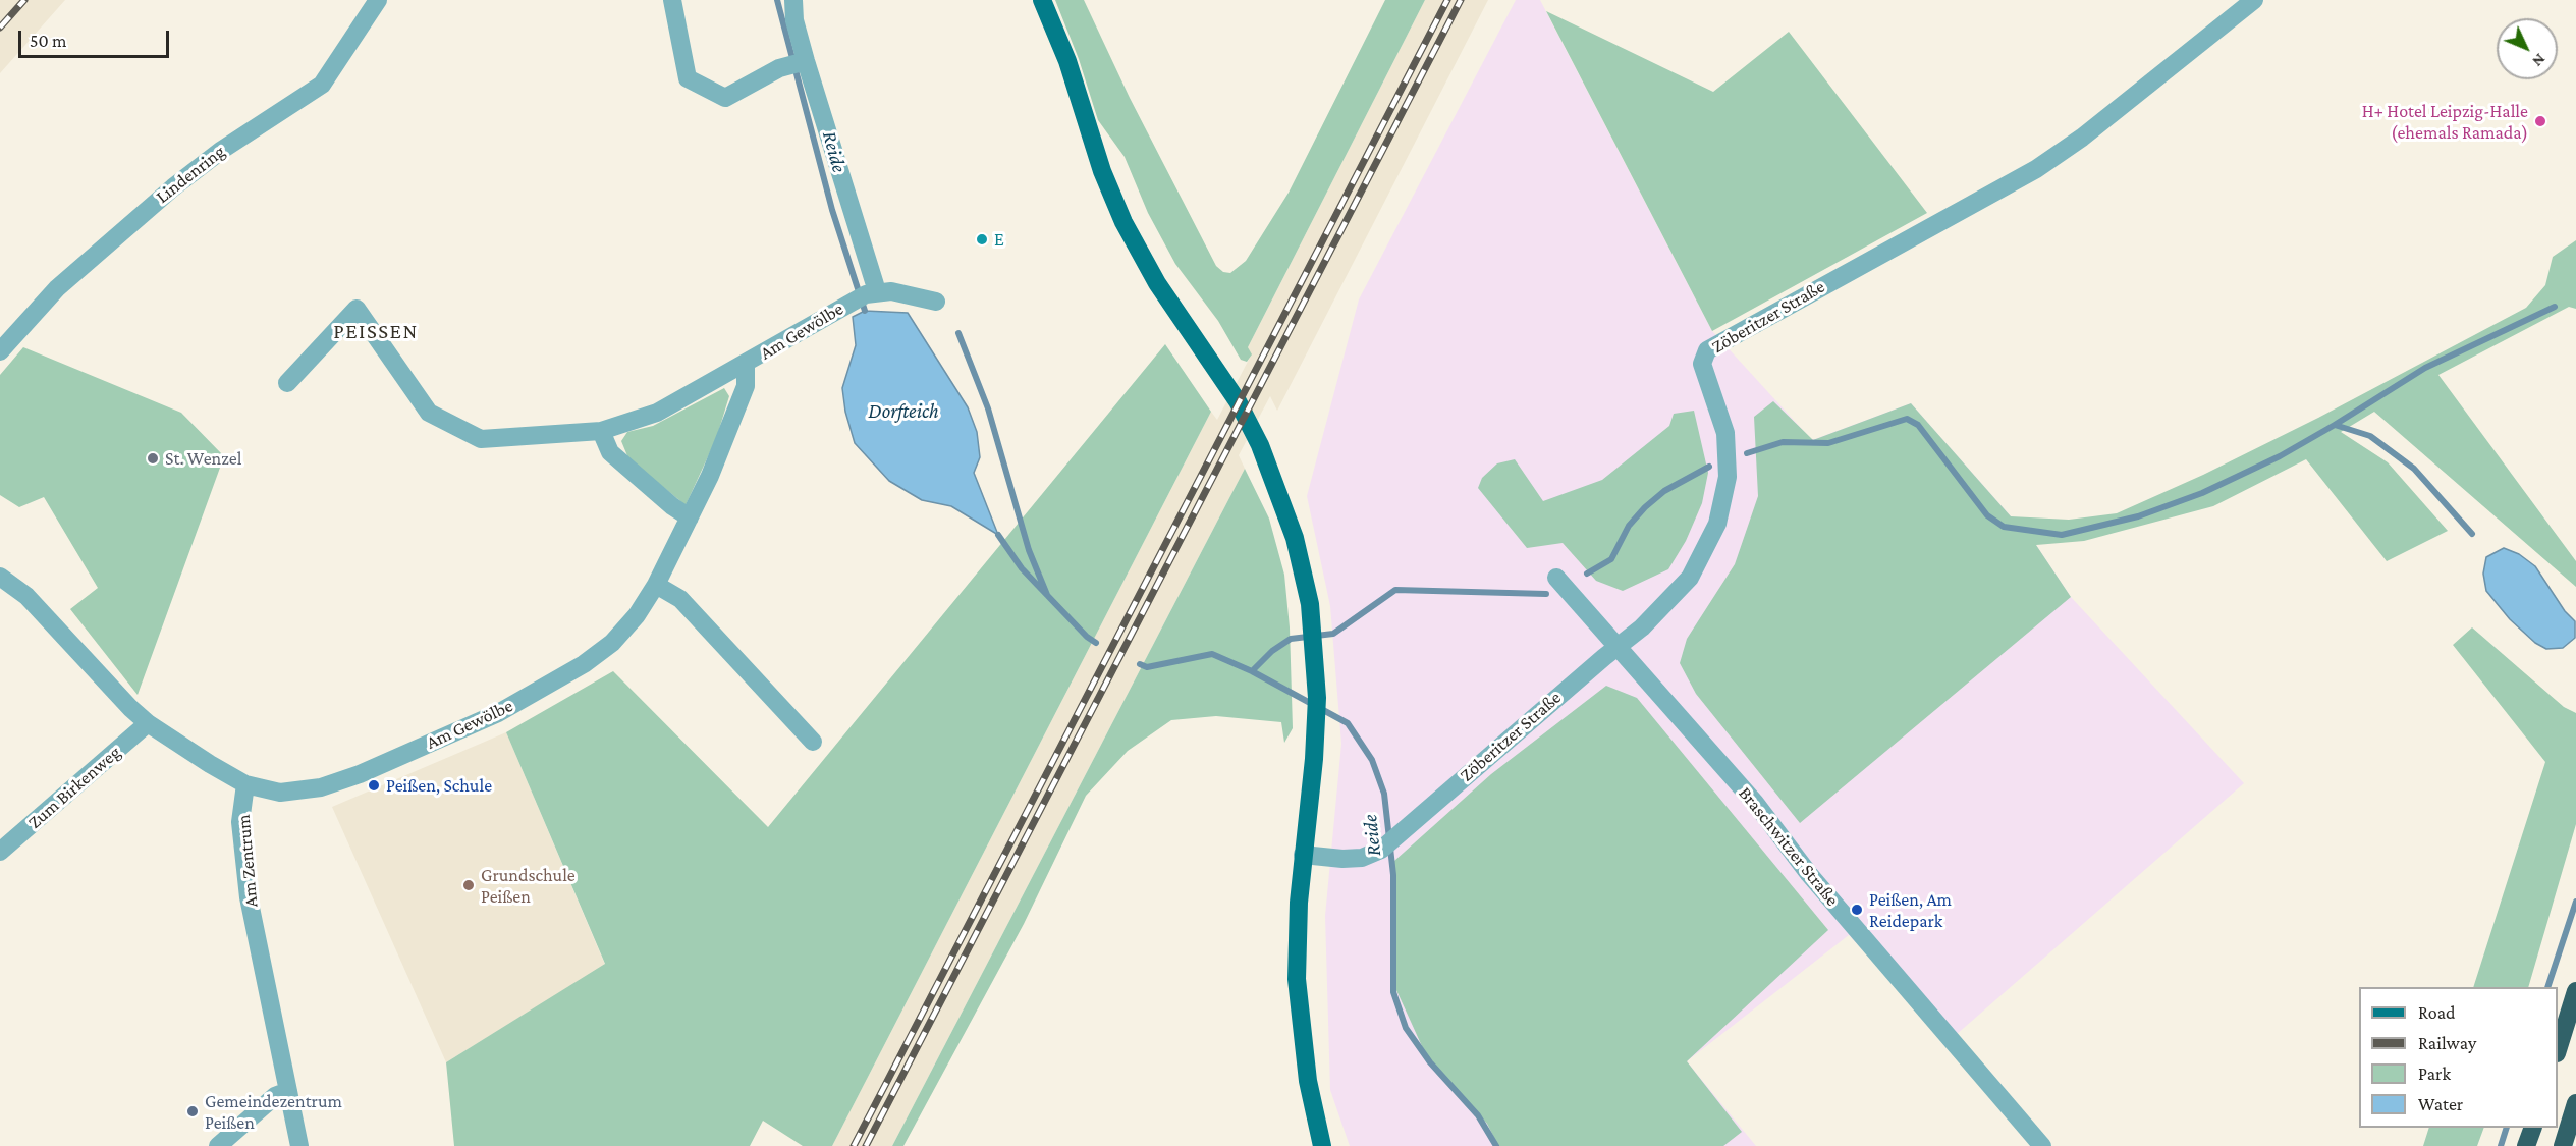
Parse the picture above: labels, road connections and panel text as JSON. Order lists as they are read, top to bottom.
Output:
{
  "streets": {
    "street": [
      "Lindenring",
      "Zöberitzer Straße",
      "Am Gewölbe",
      "Zum Birkenweg",
      "Braschwitzer Straße",
      "Am Zentrum"
    ]
  },
  "crossings": [
    ["Zöberitzer Straße", "Braschwitzer Straße"],
    ["Am Gewölbe", "Am Zentrum"]
  ],
  "districts": ["PEISSEN"],
  "water": ["Reide", "Dorfteich"],
  "places": [
    "H+ Hotel Leipzig-Halle (ehemals Ramada)",
    "E",
    "St. Wenzel",
    "Peißen, Schule",
    "Grundschule Peißen",
    "Peißen, Am Reidepark",
    "Gemeindezentrum Peißen"
  ],
  "legend": [
    "Road",
    "Railway",
    "Park",
    "Water"
  ],
  "scale_bar": "50 m",
  "north": "bottom right"
}
